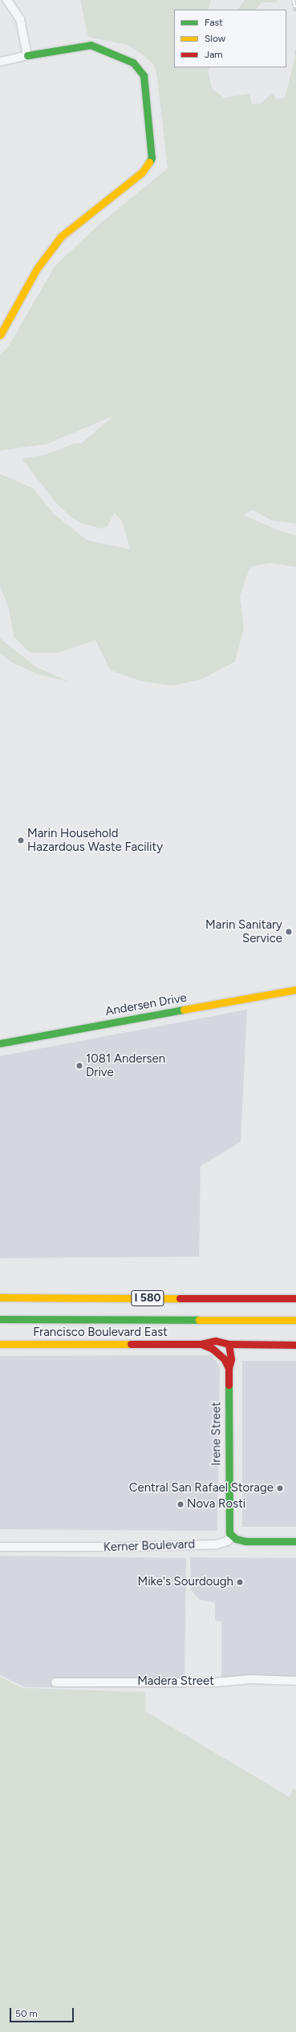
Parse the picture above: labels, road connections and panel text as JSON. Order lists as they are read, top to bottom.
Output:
{
  "streets": {
    "main road": [
      "Andersen Drive",
      "I 580",
      "Francisco Boulevard East",
      "Irene Street"
    ],
    "street": ["Kerner Boulevard", "Madera Street"]
  },
  "crossings": [
    ["Francisco Boulevard East", "Irene Street"],
    ["Irene Street", "Kerner Boulevard"]
  ],
  "places": [
    "Marin Household Hazardous Waste Facility",
    "Marin Sanitary Service",
    "1081 Andersen Drive",
    "Central San Rafael Storage",
    "Nova Rosti",
    "Mike's Sourdough"
  ],
  "legend": ["Fast", "Slow", "Jam"],
  "scale_bar": "50 m"
}
